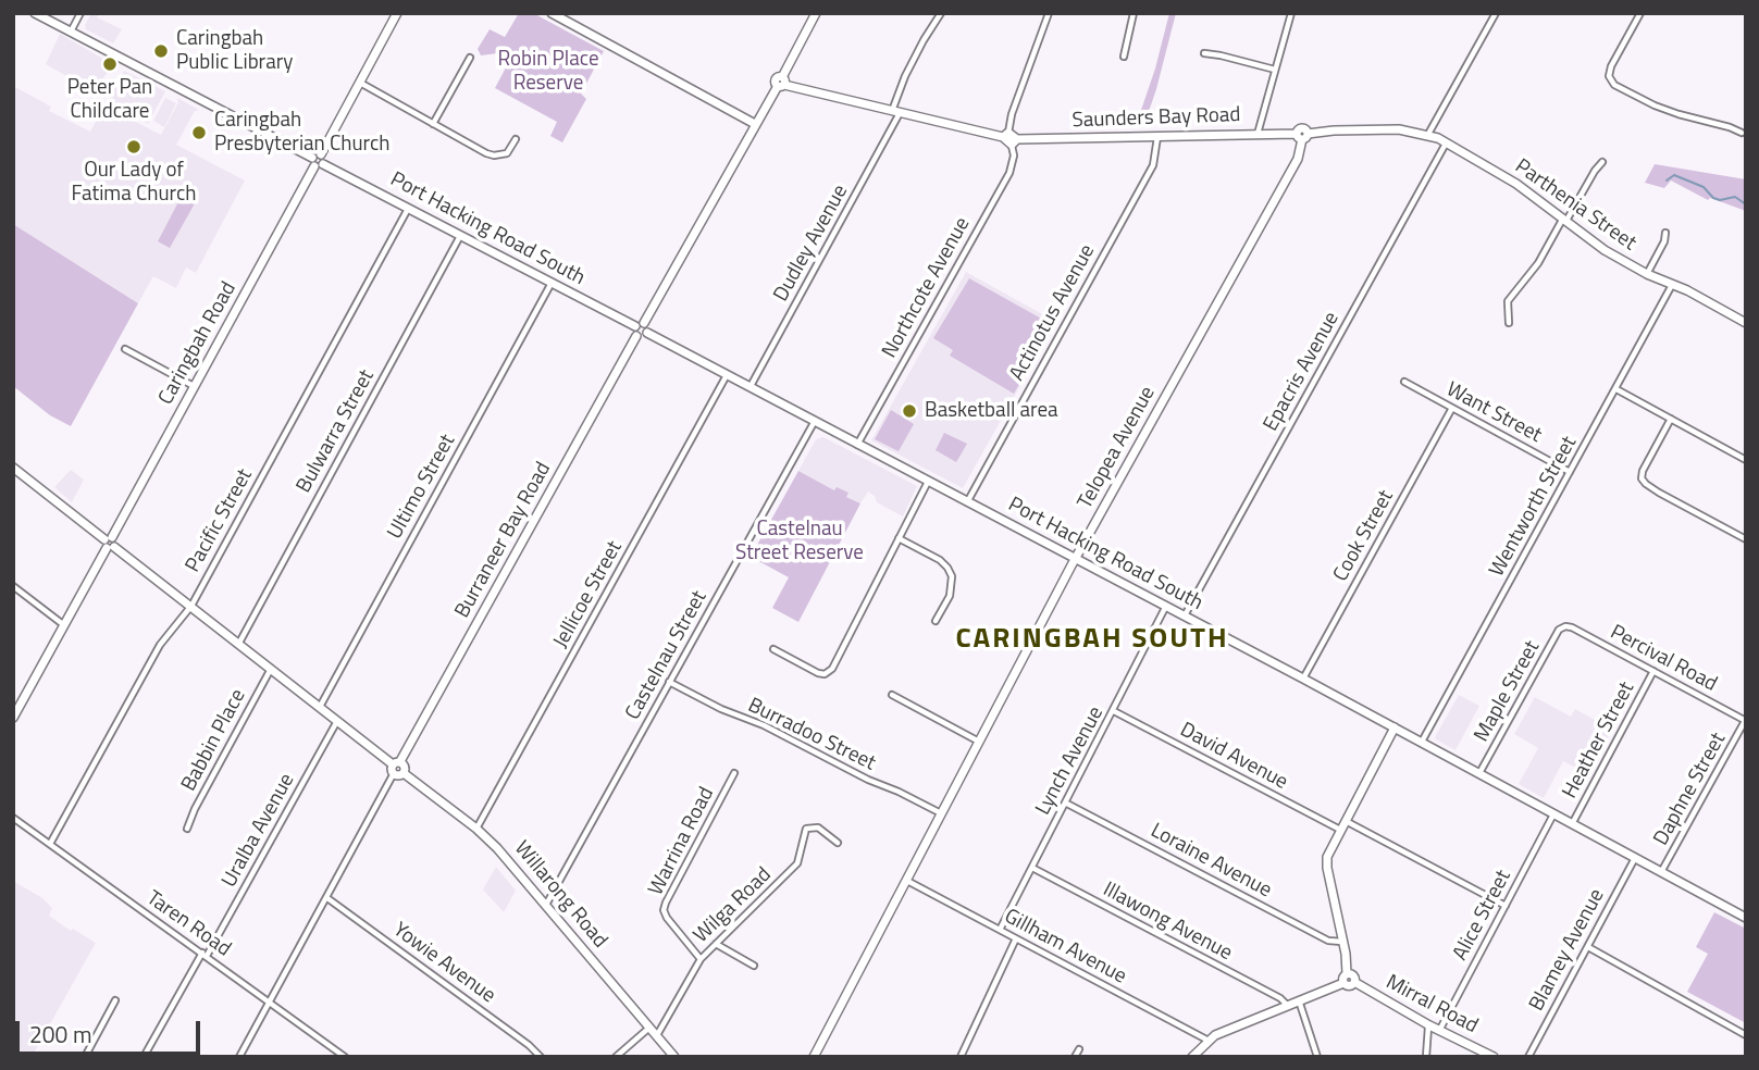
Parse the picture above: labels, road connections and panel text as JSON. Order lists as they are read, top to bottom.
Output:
{
  "streets": {
    "street": [
      "Saunders Bay Road",
      "Parthenia Street",
      "Port Hacking Road South",
      "Dudley Avenue",
      "Northcote Avenue",
      "Actinotus Avenue",
      "Caringbah Road",
      "Epacris Avenue",
      "Want Street",
      "Bulwarra Street",
      "Telopea Avenue",
      "Ultimo Street",
      "Wentworth Street",
      "Pacific Street",
      "Cook Street",
      "Burraneer Bay Road",
      "Jellicoe Street",
      "Castelnau Street",
      "Percival Road",
      "Maple Street",
      "Burradoo Street",
      "Babbin Place",
      "Heather Street",
      "David Avenue",
      "Lynch Avenue",
      "Daphne Street",
      "Uralba Avenue",
      "Warrina Road",
      "Loraine Avenue",
      "Willarong Road",
      "Wilga Road",
      "Alice Street",
      "Illawong Avenue",
      "Taren Road",
      "Gillham Avenue",
      "Blamey Avenue",
      "Yowie Avenue",
      "Mirral Road"
    ]
  },
  "crossings": [
    ["Saunders Bay Road", "Parthenia Street"],
    ["Saunders Bay Road", "Northcote Avenue"],
    ["Saunders Bay Road", "Actinotus Avenue"],
    ["Saunders Bay Road", "Telopea Avenue"],
    ["Parthenia Street", "Epacris Avenue"],
    ["Parthenia Street", "Wentworth Street"],
    ["Port Hacking Road South", "Dudley Avenue"],
    ["Port Hacking Road South", "Northcote Avenue"],
    ["Port Hacking Road South", "Actinotus Avenue"],
    ["Port Hacking Road South", "Caringbah Road"],
    ["Port Hacking Road South", "Epacris Avenue"],
    ["Port Hacking Road South", "Bulwarra Street"],
    ["Port Hacking Road South", "Telopea Avenue"],
    ["Port Hacking Road South", "Ultimo Street"],
    ["Port Hacking Road South", "Wentworth Street"],
    ["Port Hacking Road South", "Pacific Street"],
    ["Port Hacking Road South", "Cook Street"],
    ["Port Hacking Road South", "Burraneer Bay Road"],
    ["Port Hacking Road South", "Jellicoe Street"],
    ["Port Hacking Road South", "Castelnau Street"],
    ["Port Hacking Road South", "Maple Street"],
    ["Port Hacking Road South", "Heather Street"],
    ["Port Hacking Road South", "Lynch Avenue"],
    ["Port Hacking Road South", "Daphne Street"],
    ["Port Hacking Road South", "Alice Street"],
    ["Port Hacking Road South", "Blamey Avenue"],
    ["Want Street", "Wentworth Street"],
    ["Want Street", "Cook Street"],
    ["Telopea Avenue", "Burradoo Street"],
    ["Telopea Avenue", "Gillham Avenue"],
    ["Pacific Street", "Taren Road"],
    ["Burraneer Bay Road", "Willarong Road"],
    ["Burraneer Bay Road", "Taren Road"],
    ["Burraneer Bay Road", "Yowie Avenue"],
    ["Jellicoe Street", "Willarong Road"],
    ["Castelnau Street", "Burradoo Street"],
    ["Castelnau Street", "Willarong Road"],
    ["Percival Road", "Maple Street"],
    ["Percival Road", "Heather Street"],
    ["Percival Road", "Daphne Street"],
    ["David Avenue", "Lynch Avenue"],
    ["Lynch Avenue", "Loraine Avenue"],
    ["Lynch Avenue", "Illawong Avenue"],
    ["Lynch Avenue", "Gillham Avenue"],
    ["Uralba Avenue", "Taren Road"],
    ["Warrina Road", "Wilga Road"],
    ["Willarong Road", "Wilga Road"],
    ["Alice Street", "Mirral Road"]
  ],
  "districts": ["CARINGBAH SOUTH"],
  "parks": ["Robin Place Reserve", "Castelnau Street Reserve"],
  "places": [
    "Caringbah Public Library",
    "Peter Pan Childcare",
    "Caringbah Presbyterian Church",
    "Our Lady of Fatima Church",
    "Basketball area"
  ],
  "scale_bar": "200 m"
}
